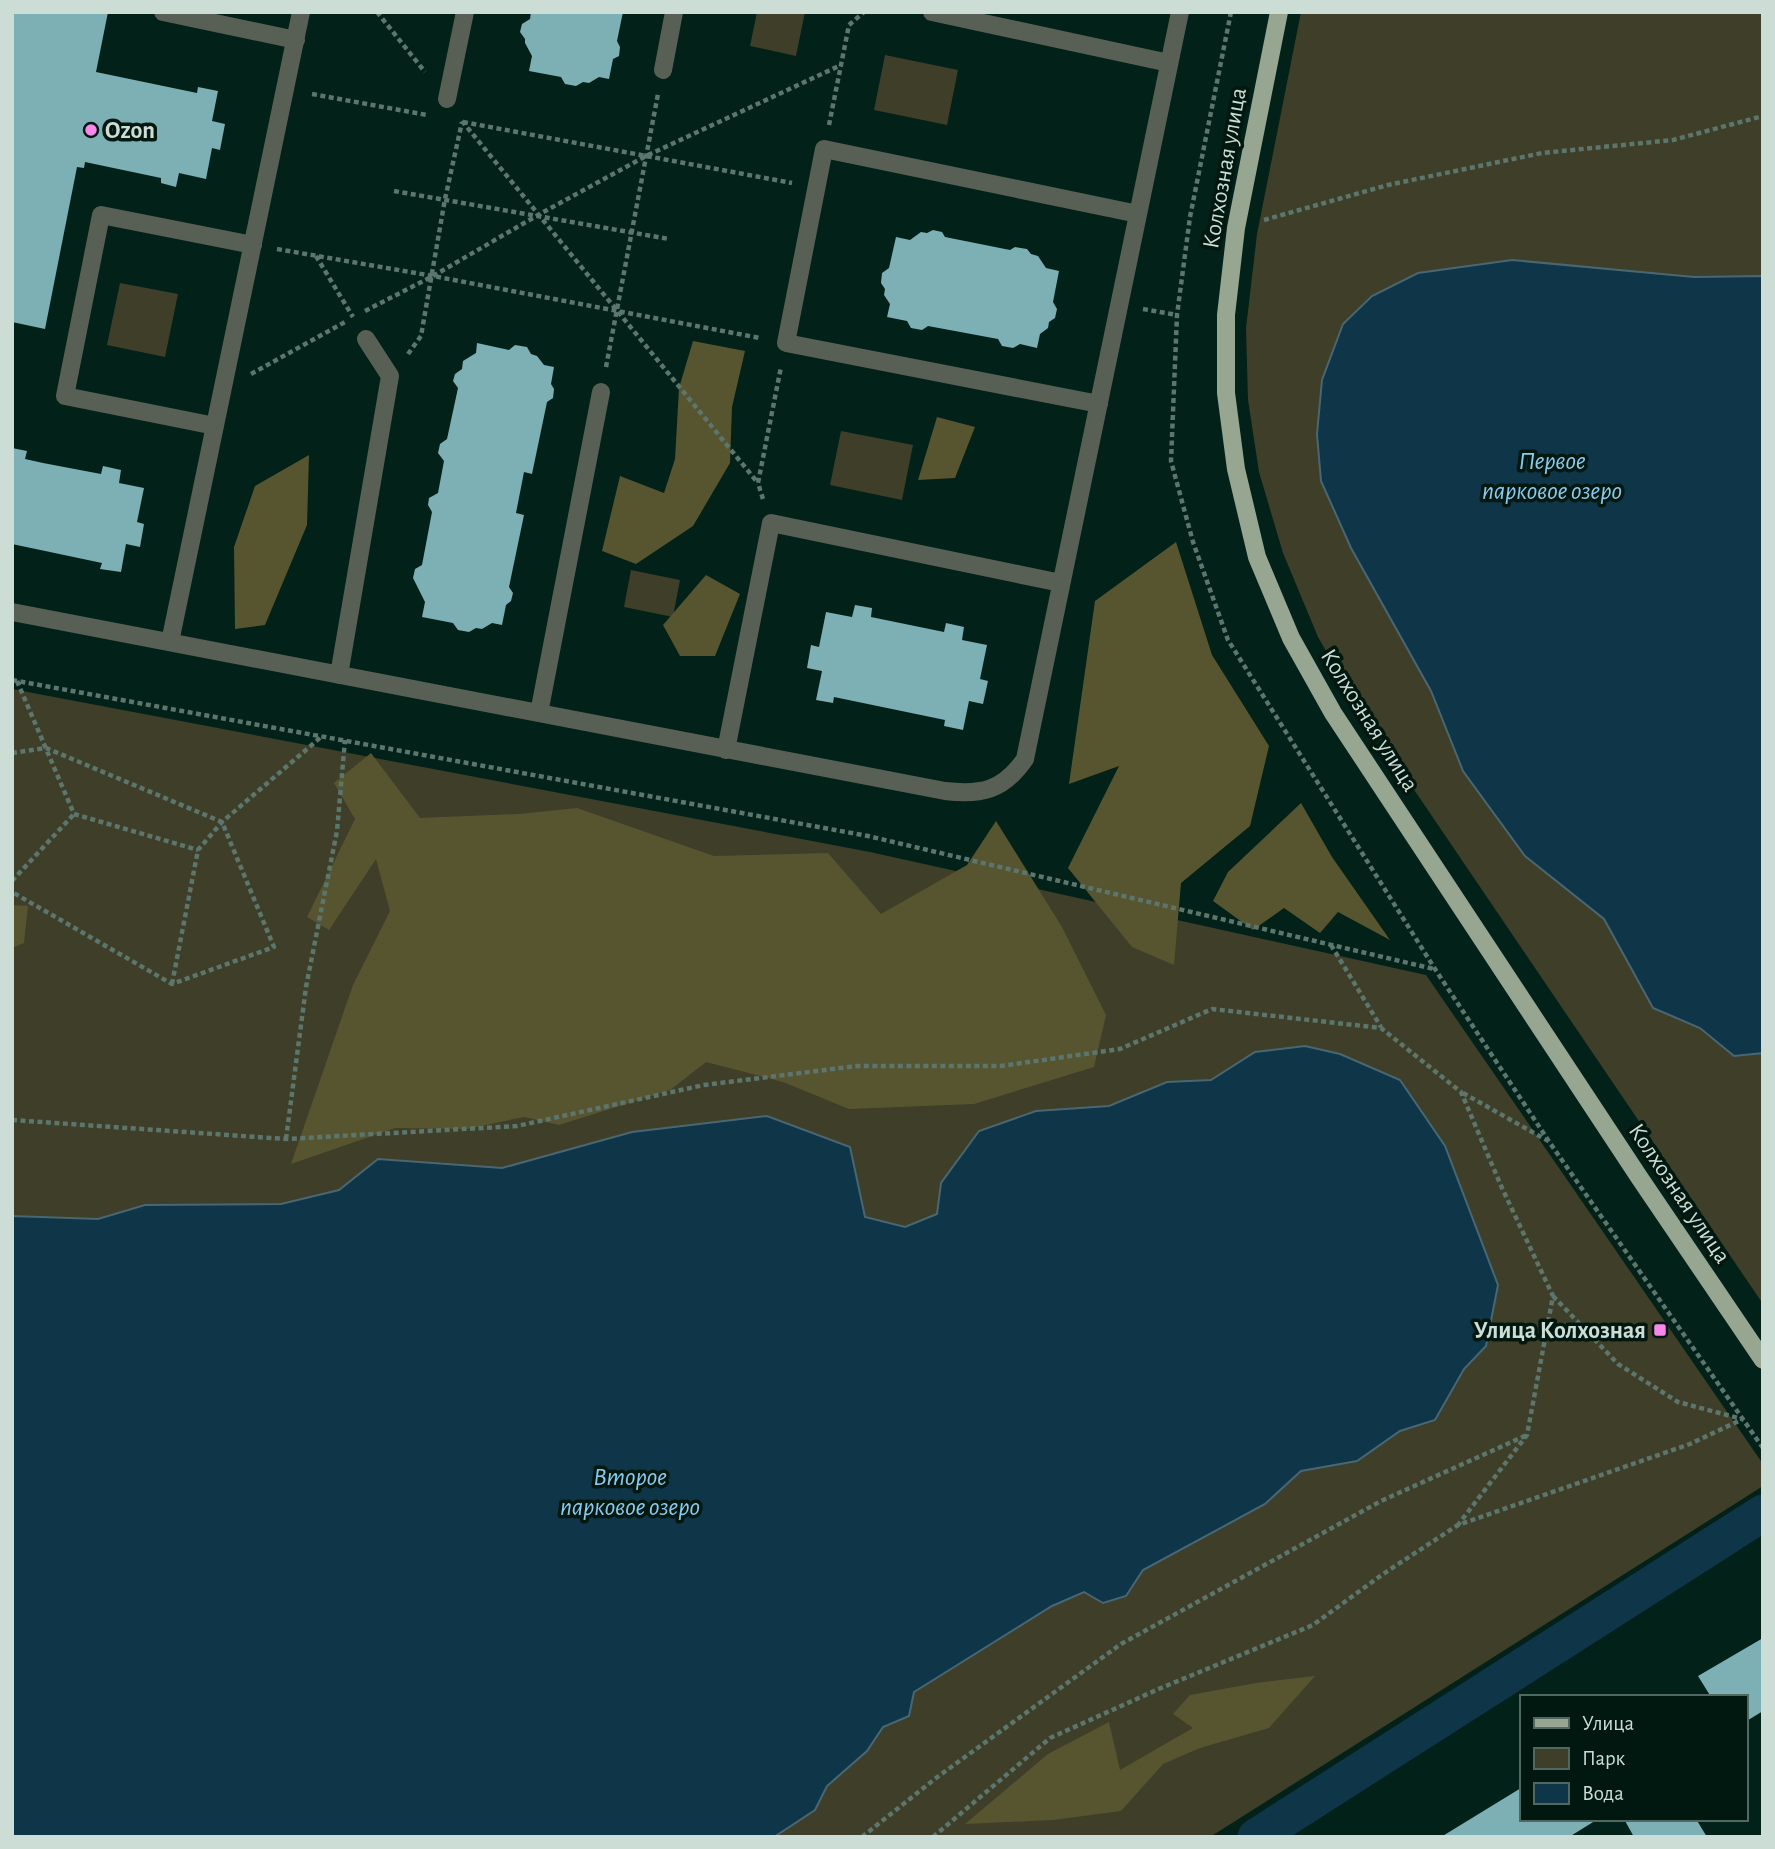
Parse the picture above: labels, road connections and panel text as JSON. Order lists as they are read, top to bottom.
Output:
{
  "streets": {
    "main road": ["Колхозная улица"]
  },
  "water": ["Первое парковое озеро", "Второе парковое озеро"],
  "places": {
    "other": ["Ozon"],
    "transit": ["Улица Колхозная"]
  },
  "legend": ["Улица", "Парк", "Вода"]
}
